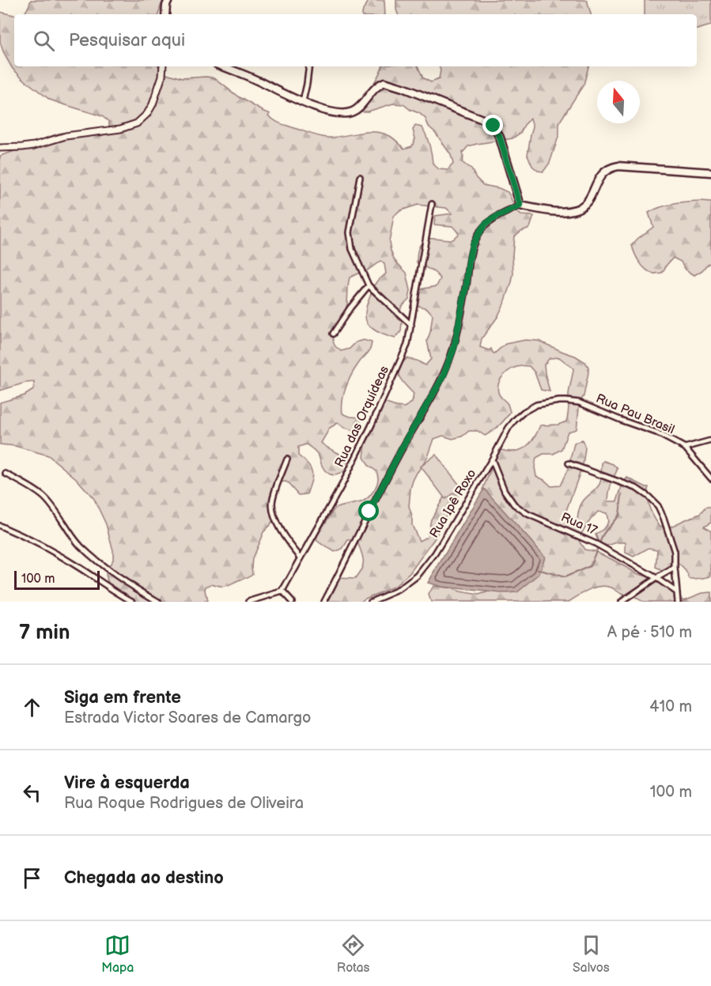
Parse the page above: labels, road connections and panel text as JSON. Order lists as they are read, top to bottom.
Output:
{
  "streets": {
    "street": [
      "Rua Pau Brasil",
      "Rua das Orquídeas",
      "Rua Ipê Roxo",
      "Rua 17"
    ]
  },
  "crossings": [
    ["Rua Pau Brasil", "Rua Ipê Roxo"],
    ["Rua Ipê Roxo", "Rua 17"]
  ],
  "scale_bar": "100 m",
  "north": "top",
  "page": {
    "search": "Pesquisar aqui",
    "scale": "100 m",
    "heading": ["7 min", "A pé · 510 m"],
    "list": [
      ["Siga em frente", "Estrada Victor Soares de Camargo", "410 m"],
      ["Vire à esquerda", "Rua Roque Rodrigues de Oliveira", "100 m"],
      "Chegada ao destino"
    ],
    "nav": ["Mapa", "Rotas", "Salvos"]
  }
}
